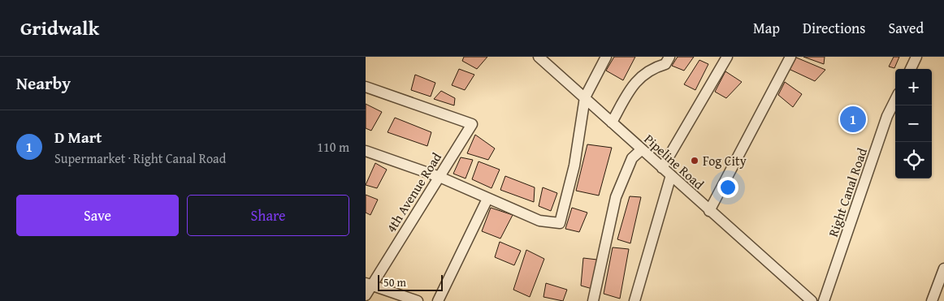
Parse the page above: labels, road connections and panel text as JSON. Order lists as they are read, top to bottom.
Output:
{
  "streets": {
    "street": ["Pipeline Road", "4th Avenue Road", "Right Canal Road"]
  },
  "places": ["Fog City"],
  "scale_bar": "50 m",
  "page": {
    "header": "Gridwalk",
    "nav": ["Map", "Directions", "Saved"],
    "heading": "Nearby",
    "map_buttons": ["+", "−"],
    "pins": "1",
    "list": [
      {
        "mark": "1",
        "name": "D Mart",
        "note": "Supermarket · Right Canal Road",
        "value": "110 m"
      }
    ],
    "buttons": ["Save", "Share"],
    "scale": "50 m"
  }
}
